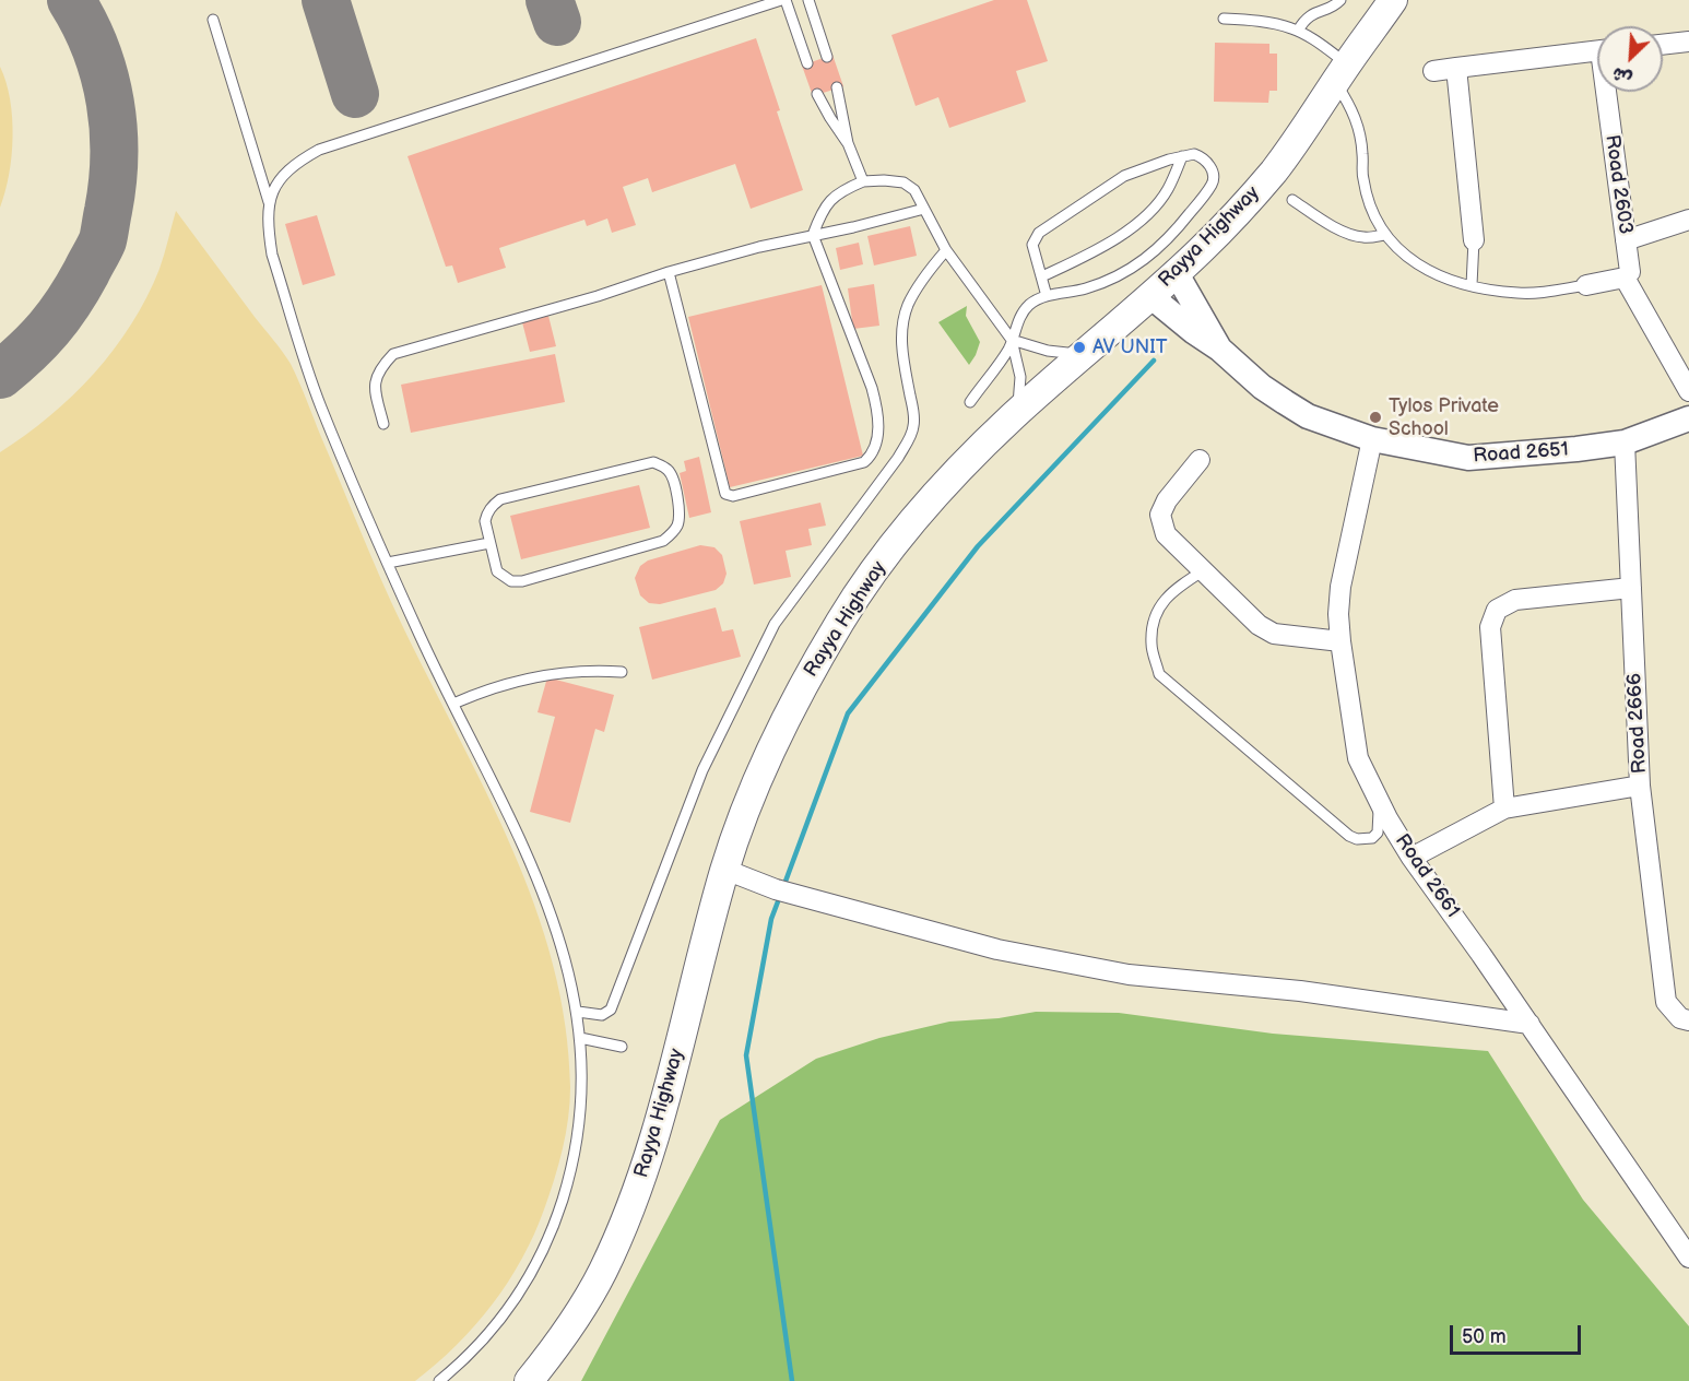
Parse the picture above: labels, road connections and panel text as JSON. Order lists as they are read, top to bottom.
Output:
{
  "streets": {
    "main road": ["Rayya Highway"],
    "street": [
      "Road 2603",
      "Road 2651",
      "Road 2666",
      "Road 2661"
    ]
  },
  "crossings": [
    ["Rayya Highway", "Road 2651"],
    ["Road 2651", "Road 2666"],
    ["Road 2651", "Road 2661"]
  ],
  "places": ["AV UNIT", "Tylos Private School"],
  "scale_bar": "50 m",
  "north": "bottom left"
}
